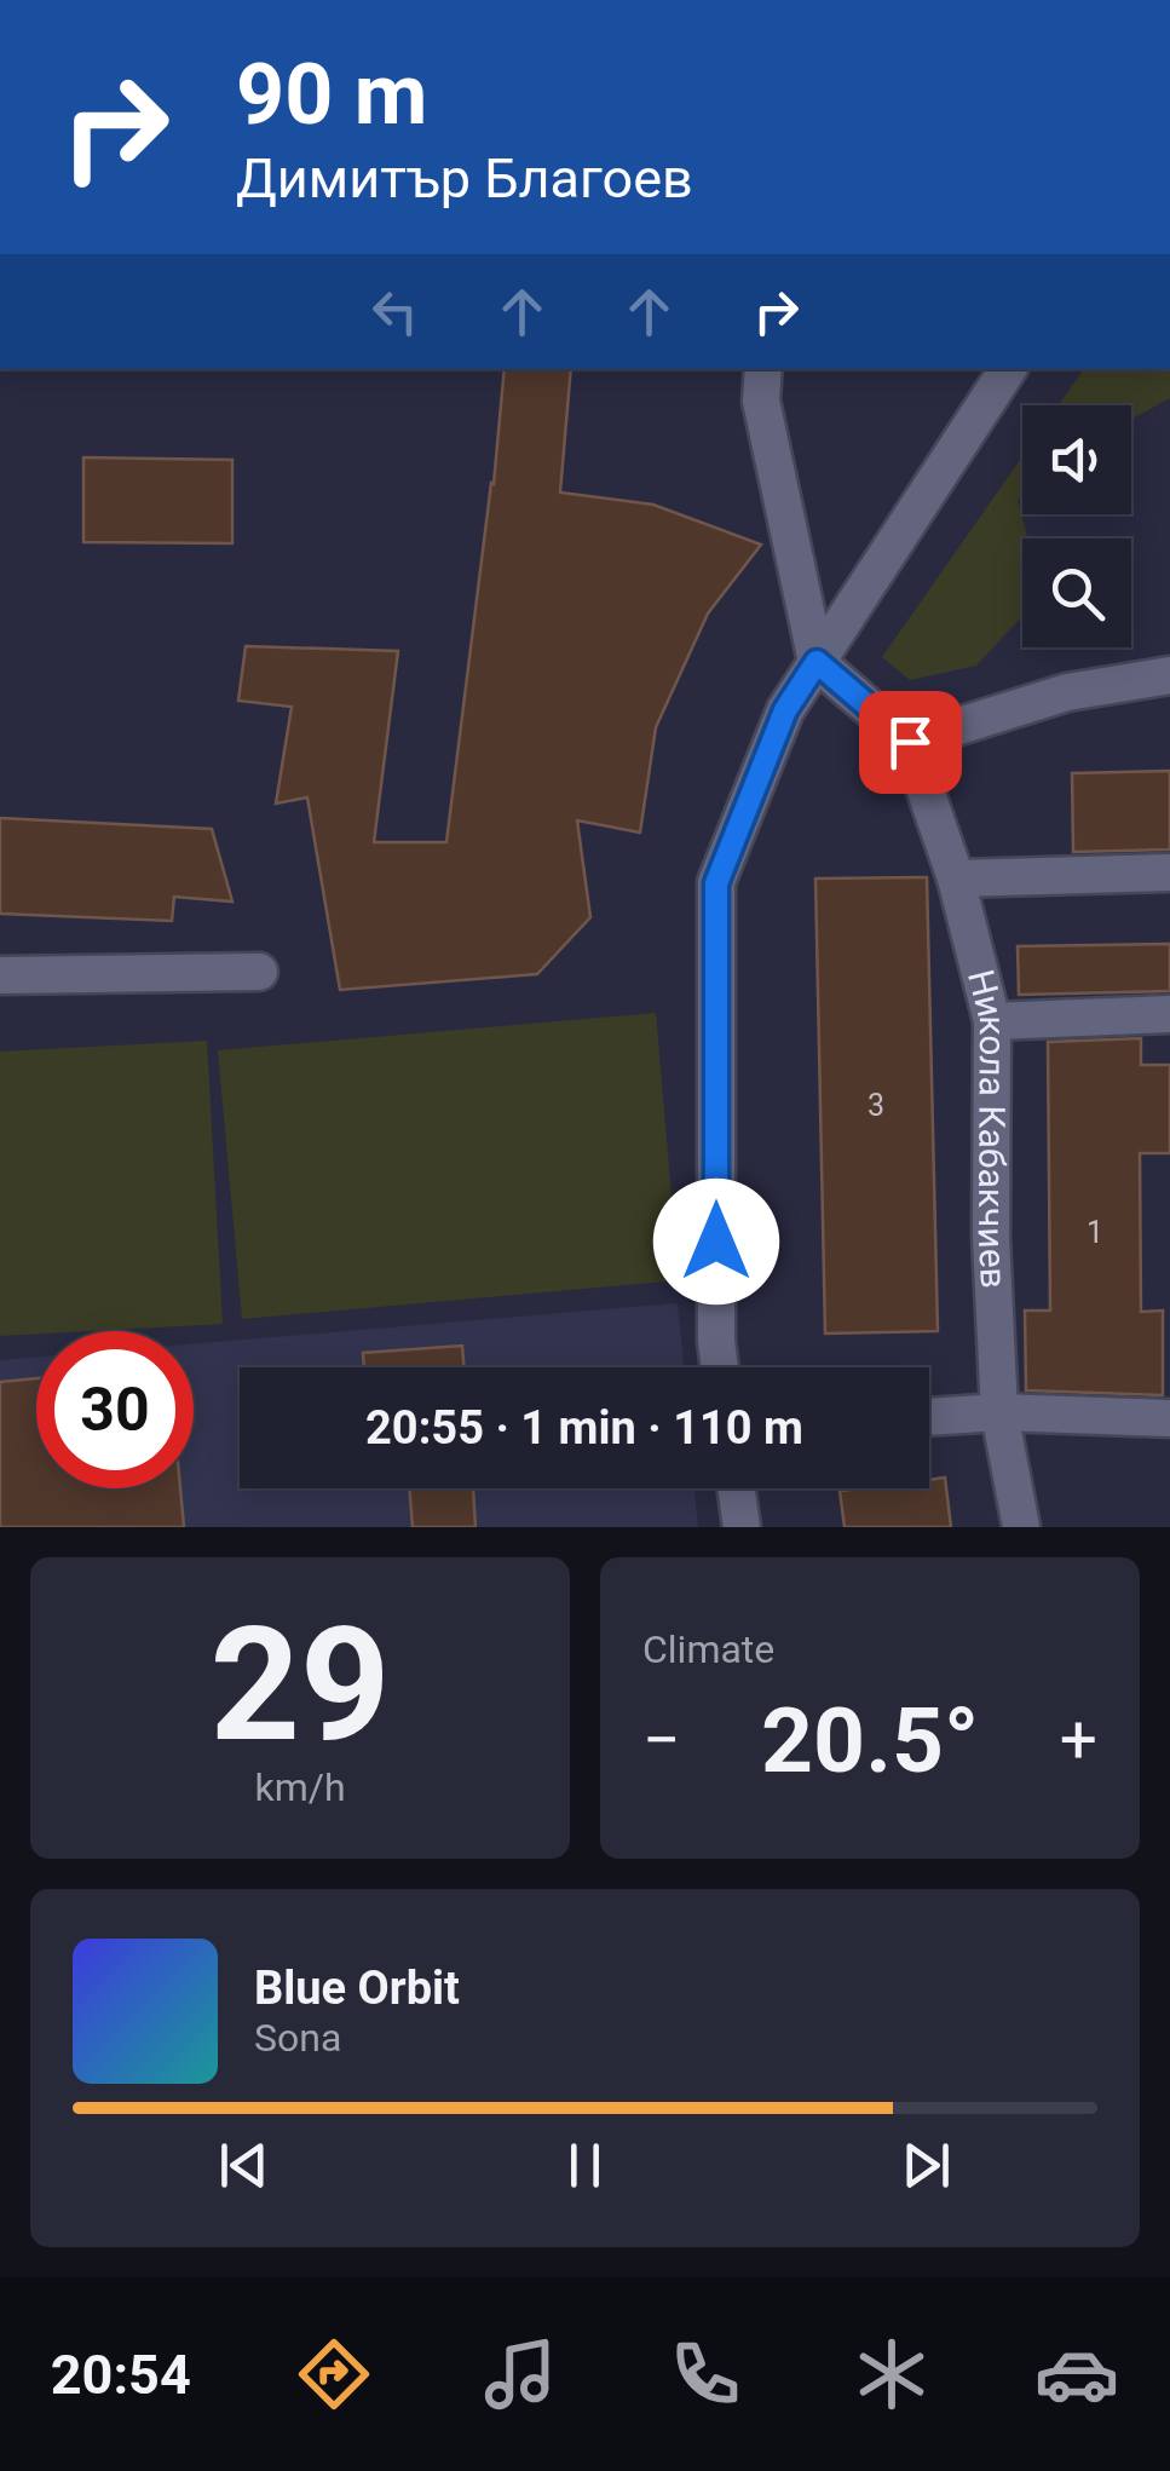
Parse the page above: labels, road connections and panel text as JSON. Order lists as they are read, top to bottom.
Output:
{
  "streets": {
    "street": ["Никола Кабакчиев"]
  },
  "house_numbers": ["3", "1"],
  "page": {
    "turn": ["90 m", "Димитър Благоев"],
    "limit": "30",
    "trip": "20:55 · 1 min · 110 m",
    "tile": [
      ["29", "km/h"],
      "Climate"
    ],
    "heat": ["−", "20.5°", "+"],
    "song": ["Blue Orbit", "Sona"],
    "tabs": "20:54"
  }
}
